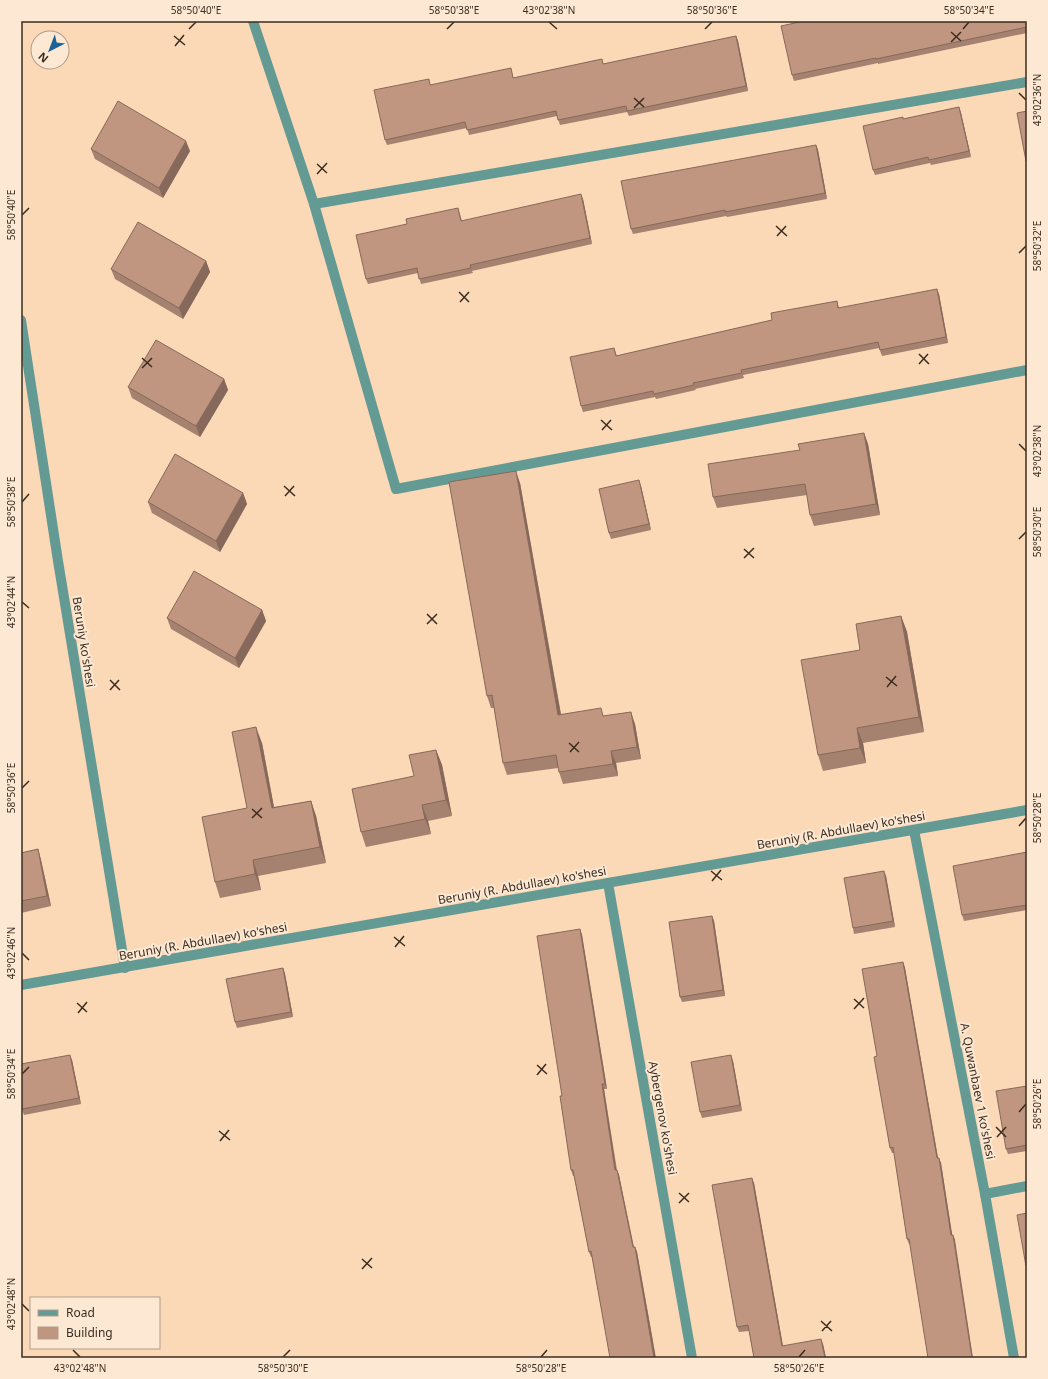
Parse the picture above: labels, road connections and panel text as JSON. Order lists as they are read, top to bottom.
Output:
{
  "streets": {
    "street": [
      "Beruniy ko'shesi",
      "Beruniy (R. Abdullaev) ko'shesi",
      "A. Quwanbaev 1 ko'shesi",
      "Aybergenov ko'shesi"
    ]
  },
  "crossings": [
    ["Beruniy ko'shesi", "Beruniy (R. Abdullaev) ko'shesi"],
    ["Beruniy (R. Abdullaev) ko'shesi", "A. Quwanbaev 1 ko'shesi"],
    ["Beruniy (R. Abdullaev) ko'shesi", "Aybergenov ko'shesi"]
  ],
  "legend": ["Road", "Building"],
  "north": "bottom left",
  "coordinates": [
    "58°50'40\"E",
    "58°50'38\"E",
    "43°02'38\"N",
    "58°50'36\"E",
    "58°50'34\"E",
    "43°02'36\"N",
    "58°50'32\"E",
    "58°50'30\"E",
    "43°02'44\"N",
    "58°50'28\"E",
    "43°02'46\"N",
    "58°50'26\"E",
    "43°02'48\"N"
  ]
}
